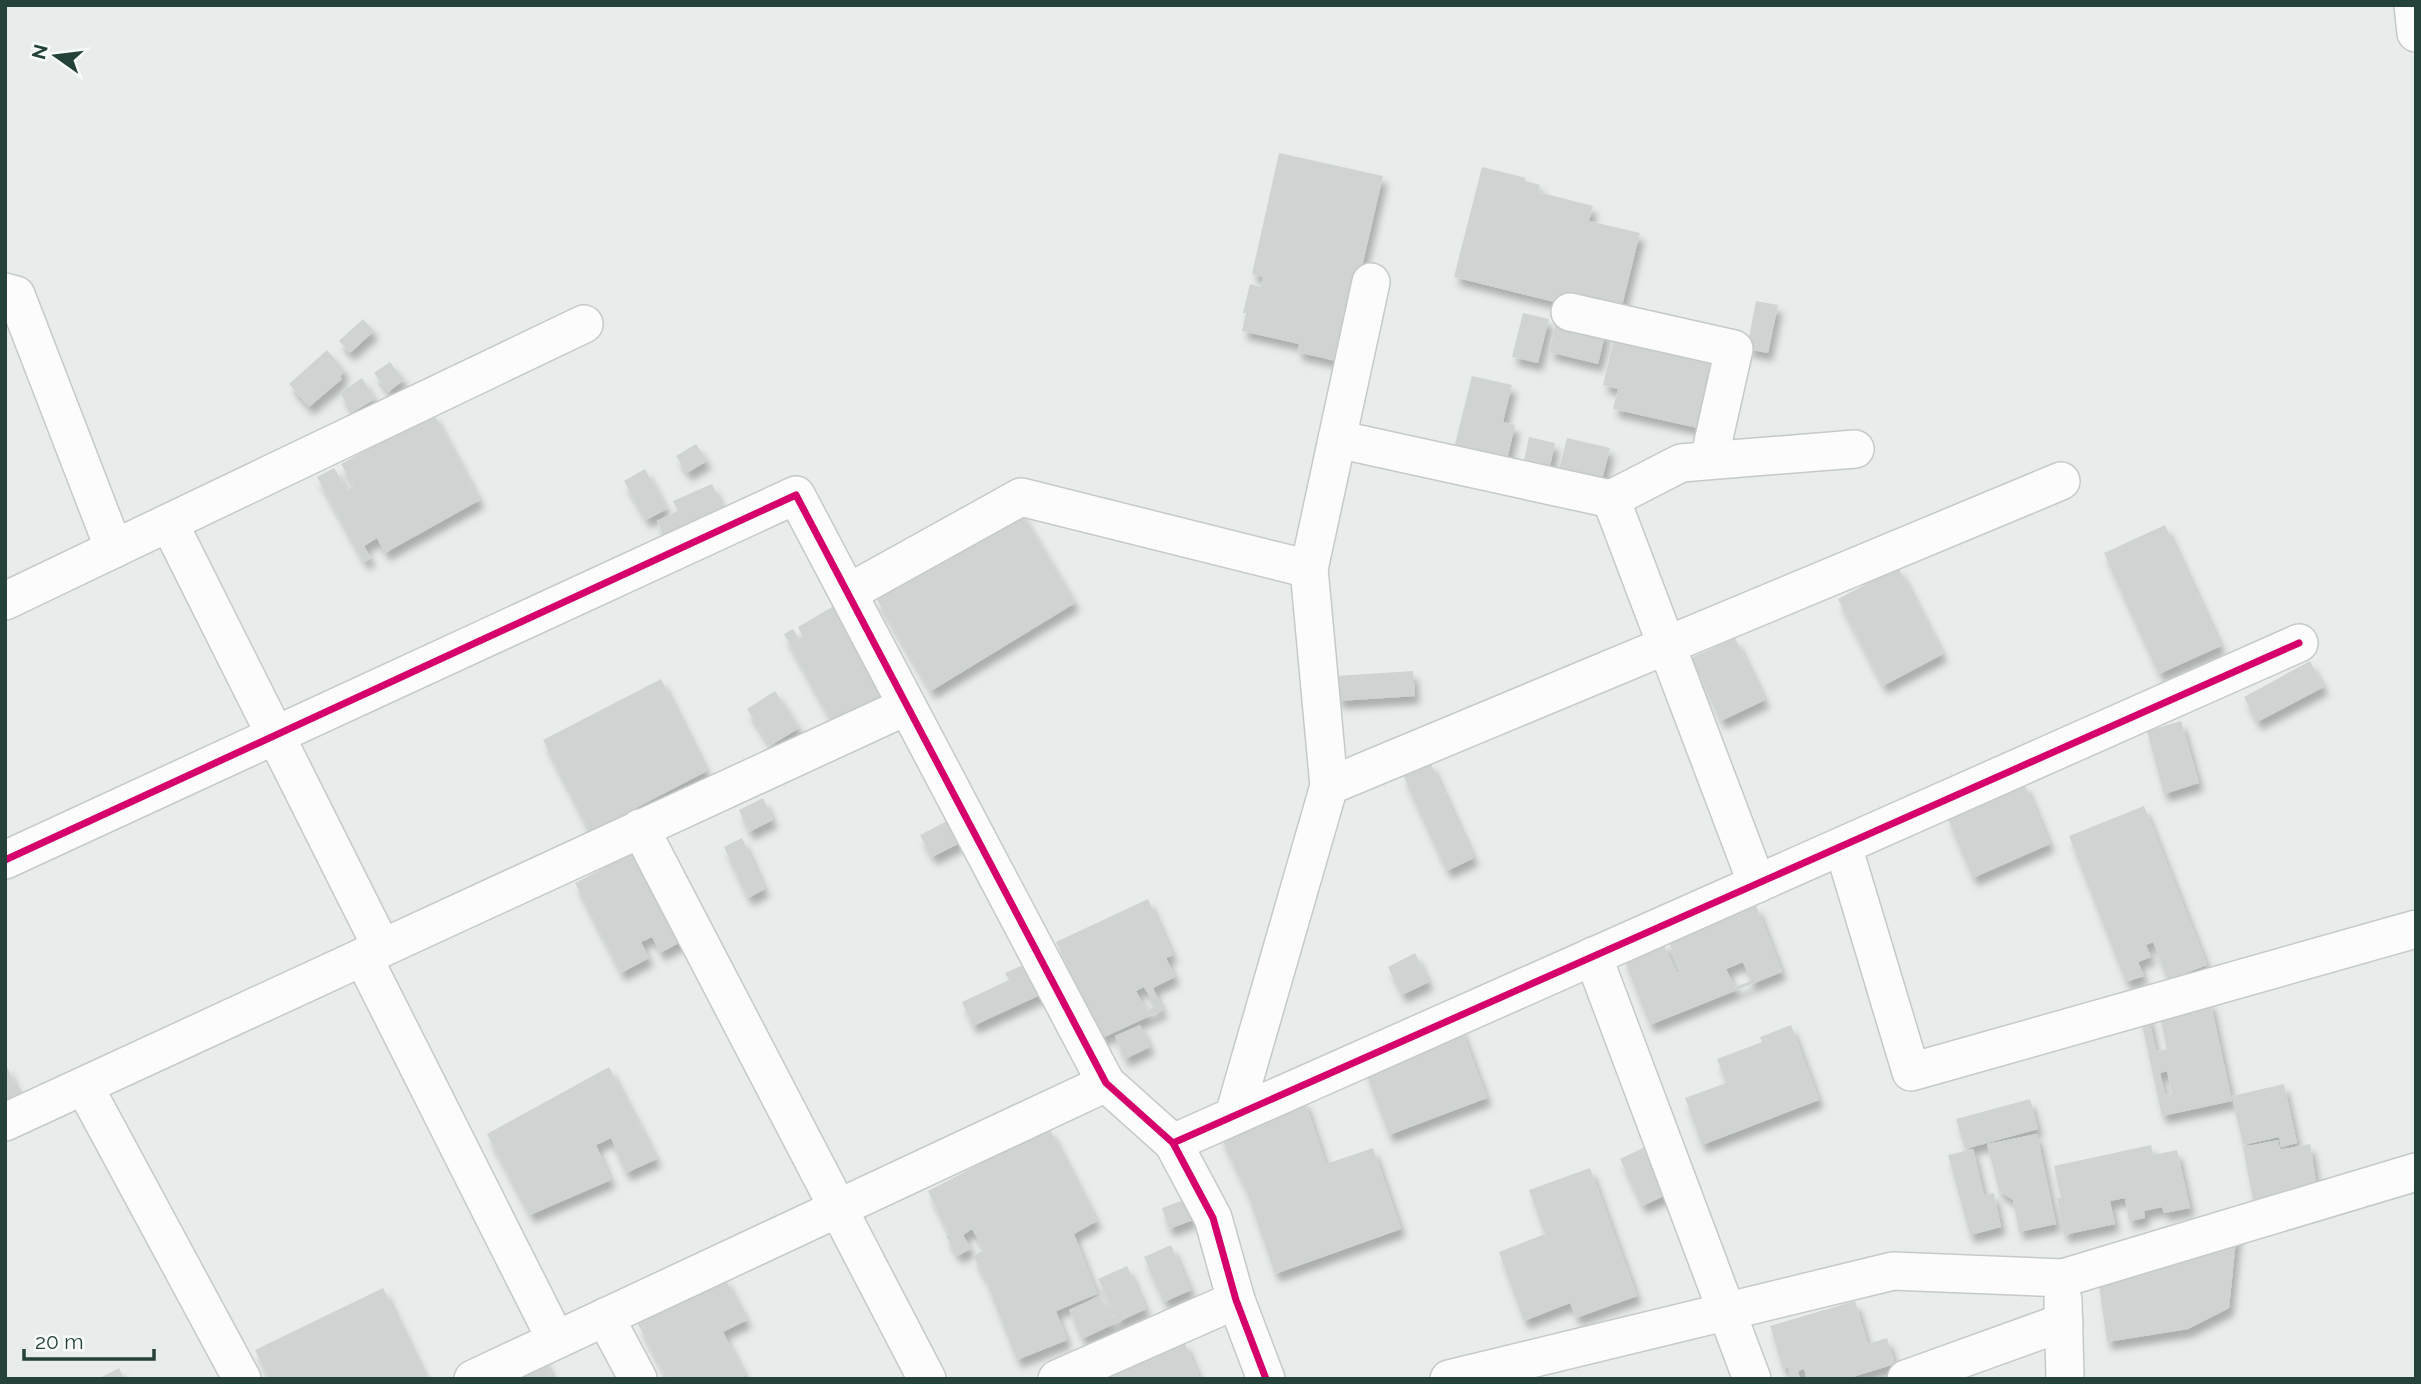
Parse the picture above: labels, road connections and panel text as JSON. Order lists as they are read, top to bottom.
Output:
{
  "scale_bar": "20 m",
  "north": "left"
}
